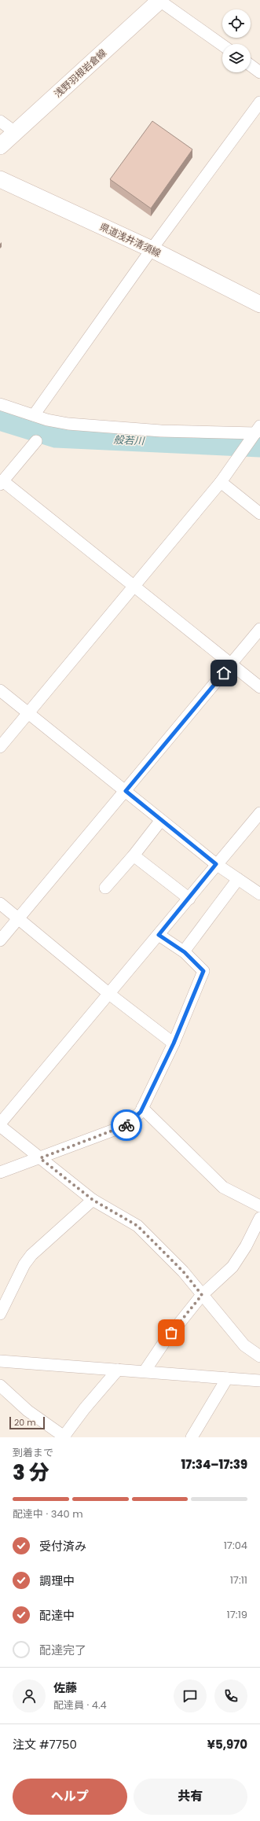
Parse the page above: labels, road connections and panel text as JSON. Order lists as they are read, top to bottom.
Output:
{
  "streets": {
    "main road": ["浅野羽根岩倉線", "県道浅井清須線"]
  },
  "water": ["般若川"],
  "scale_bar": "20 m",
  "page": {
    "scale": "20 m",
    "heading": ["3 分", "到着まで", "17:34–17:39"],
    "panel": [
      "佐藤",
      "配達員 · 4.4",
      "注文 #7750",
      "¥5,970"
    ],
    "bar": "配達中 · 340 m",
    "list": [
      ["受付済み", "17:04"],
      ["調理中", "17:11"],
      ["配達中", "17:19"],
      "配達完了"
    ],
    "buttons": ["ヘルプ", "共有"]
  }
}
